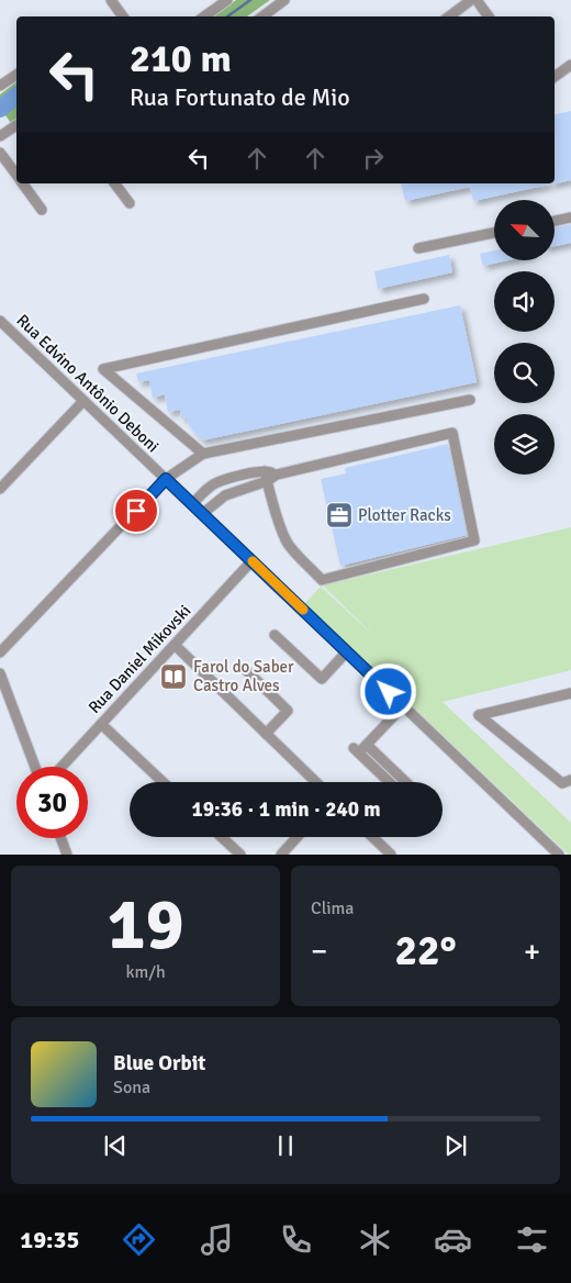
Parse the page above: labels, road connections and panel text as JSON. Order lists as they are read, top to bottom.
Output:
{
  "streets": {
    "street": ["Rua Edvino Antônio Deboni", "Rua Daniel Mikovski"]
  },
  "crossings": [
    ["Rua Edvino Antônio Deboni", "Rua Daniel Mikovski"]
  ],
  "places": {
    "office": ["Plotter Racks"],
    "library": ["Farol do Saber Castro Alves"]
  },
  "north": "top left",
  "page": {
    "turn": ["210 m", "Rua Fortunato de Mio"],
    "limit": "30",
    "trip": "19:36 · 1 min · 240 m",
    "tile": [
      ["19", "km/h"],
      "Clima"
    ],
    "heat": ["−", "22°", "+"],
    "song": ["Blue Orbit", "Sona"],
    "tabs": "19:35"
  }
}
